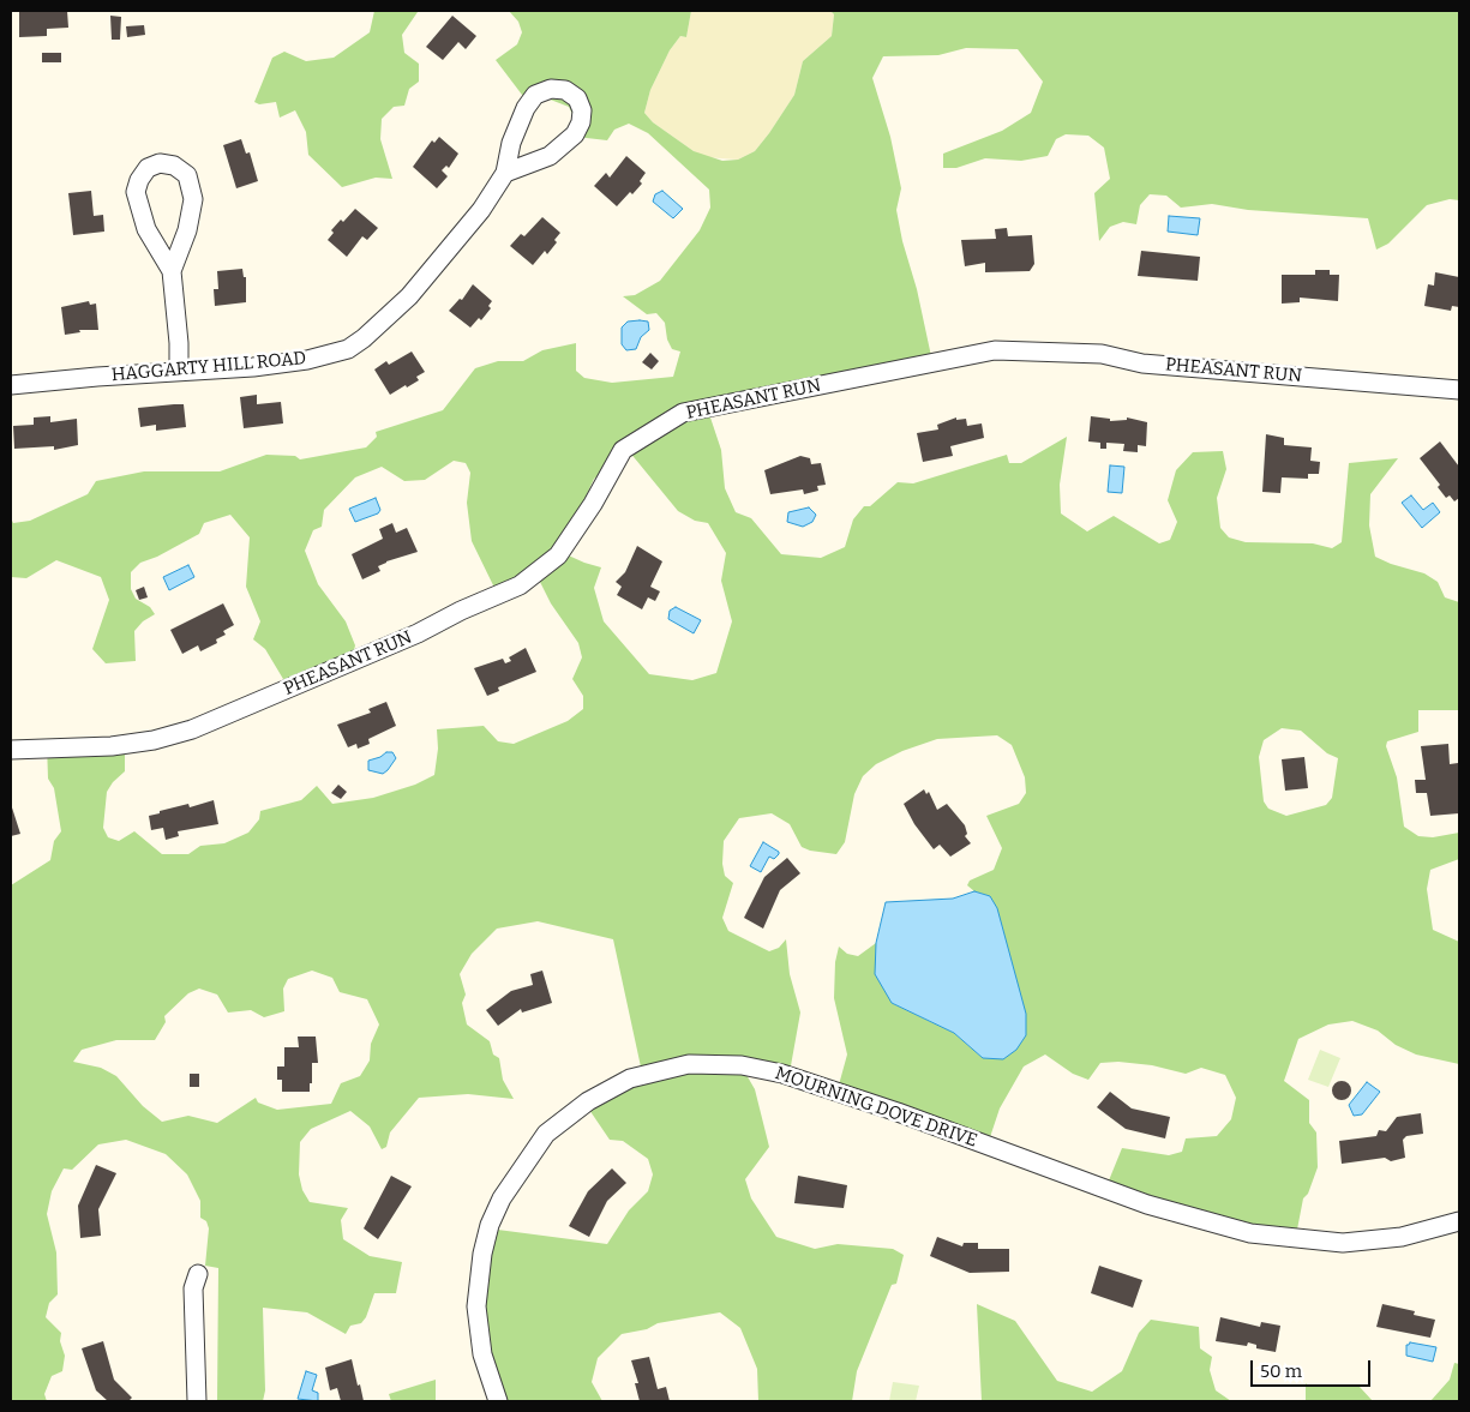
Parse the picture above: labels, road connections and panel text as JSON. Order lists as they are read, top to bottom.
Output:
{
  "streets": {
    "street": ["HAGGARTY HILL ROAD", "PHEASANT RUN", "MOURNING DOVE DRIVE"]
  },
  "scale_bar": "50 m"
}
